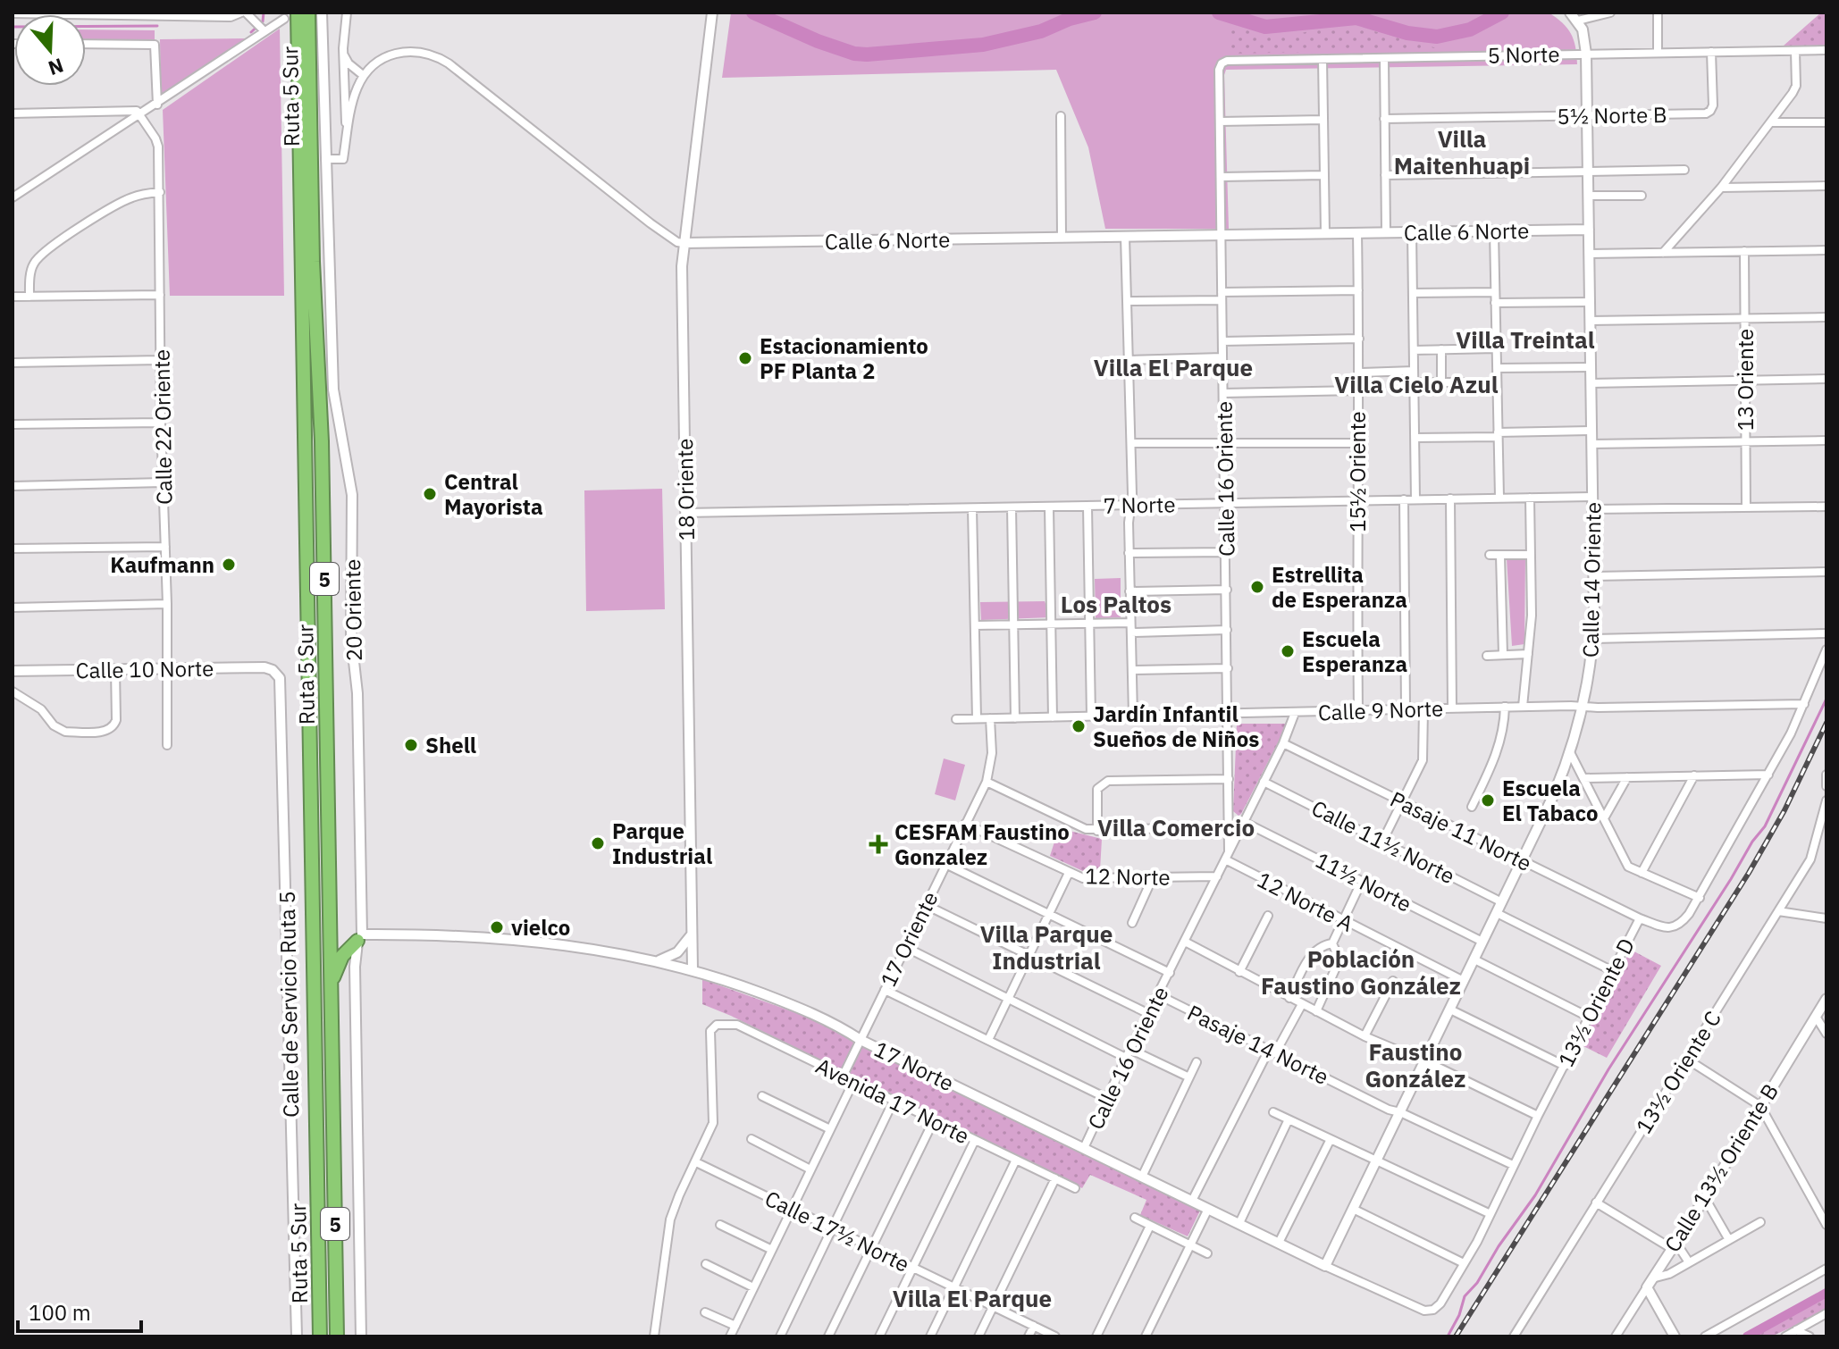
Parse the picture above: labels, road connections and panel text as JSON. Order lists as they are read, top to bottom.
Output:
{
  "streets": {
    "highway": ["Ruta 5 Sur", "5"],
    "street": [
      "5 Norte",
      "5½ Norte B",
      "Calle 6 Norte",
      "13 Oriente",
      "Calle 22 Oriente",
      "15½ Oriente",
      "Calle 16 Oriente",
      "18 Oriente",
      "7 Norte",
      "Calle 14 Oriente",
      "20 Oriente",
      "Calle 10 Norte",
      "Calle 9 Norte",
      "Pasaje 11 Norte",
      "Calle 11½ Norte",
      "12 Norte",
      "11½ Norte",
      "12 Norte A",
      "17 Oriente",
      "13½ Oriente D",
      "Calle de Servicio Ruta 5",
      "Pasaje 14 Norte",
      "17 Norte",
      "13½ Oriente C",
      "Avenida 17 Norte",
      "Calle 13½ Oriente B",
      "Calle 17½ Norte"
    ]
  },
  "crossings": [
    ["5 Norte", "5½ Norte B"],
    ["5 Norte", "Calle 16 Oriente"],
    ["5 Norte", "Calle 14 Oriente"],
    ["5½ Norte B", "Calle 14 Oriente"],
    ["Calle 6 Norte", "15½ Oriente"],
    ["Calle 6 Norte", "Calle 16 Oriente"],
    ["Calle 6 Norte", "18 Oriente"],
    ["Calle 6 Norte", "Calle 14 Oriente"],
    ["Calle 22 Oriente", "Calle 10 Norte"],
    ["15½ Oriente", "7 Norte"],
    ["15½ Oriente", "Calle 9 Norte"],
    ["Calle 16 Oriente", "7 Norte"],
    ["Calle 16 Oriente", "Calle 9 Norte"],
    ["Calle 16 Oriente", "Pasaje 11 Norte"],
    ["Calle 16 Oriente", "Calle 11½ Norte"],
    ["Calle 16 Oriente", "12 Norte"],
    ["Calle 16 Oriente", "11½ Norte"],
    ["Calle 16 Oriente", "12 Norte A"],
    ["Calle 16 Oriente", "Pasaje 14 Norte"],
    ["Calle 16 Oriente", "17 Norte"],
    ["18 Oriente", "7 Norte"],
    ["18 Oriente", "17 Norte"],
    ["7 Norte", "Calle 14 Oriente"],
    ["Calle 14 Oriente", "Calle 9 Norte"],
    ["Calle 14 Oriente", "Pasaje 11 Norte"],
    ["Calle 14 Oriente", "Calle 11½ Norte"],
    ["Calle 14 Oriente", "11½ Norte"],
    ["Calle 14 Oriente", "12 Norte A"],
    ["Calle 14 Oriente", "Pasaje 14 Norte"],
    ["Calle 14 Oriente", "17 Norte"],
    ["20 Oriente", "17 Norte"],
    ["Calle 10 Norte", "Calle de Servicio Ruta 5"],
    ["Calle 9 Norte", "17 Oriente"],
    ["Calle 9 Norte", "13½ Oriente D"],
    ["Pasaje 11 Norte", "13½ Oriente D"],
    ["12 Norte", "17 Oriente"],
    ["17 Oriente", "17 Norte"],
    ["17 Oriente", "Avenida 17 Norte"],
    ["13½ Oriente D", "Pasaje 14 Norte"],
    ["13½ Oriente D", "17 Norte"],
    ["Avenida 17 Norte", "Calle 17½ Norte"]
  ],
  "districts": [
    "Villa Maitenhuapi",
    "Villa Treintal",
    "Villa El Parque",
    "Villa Cielo Azul",
    "Los Paltos",
    "Villa Comercio",
    "Villa Parque Industrial",
    "Población Faustino González",
    "Faustino González",
    "Villa El Parque"
  ],
  "places": {
    "other": [
      "Estacionamiento PF Planta 2",
      "Central Mayorista",
      "Kaufmann",
      "Estrellita de Esperanza",
      "Escuela Esperanza",
      "Jardín Infantil Sueños de Niños",
      "Shell",
      "Escuela El Tabaco",
      "Parque Industrial",
      "vielco"
    ],
    "health": ["CESFAM Faustino Gonzalez"]
  },
  "scale_bar": "100 m",
  "north": "bottom"
}
